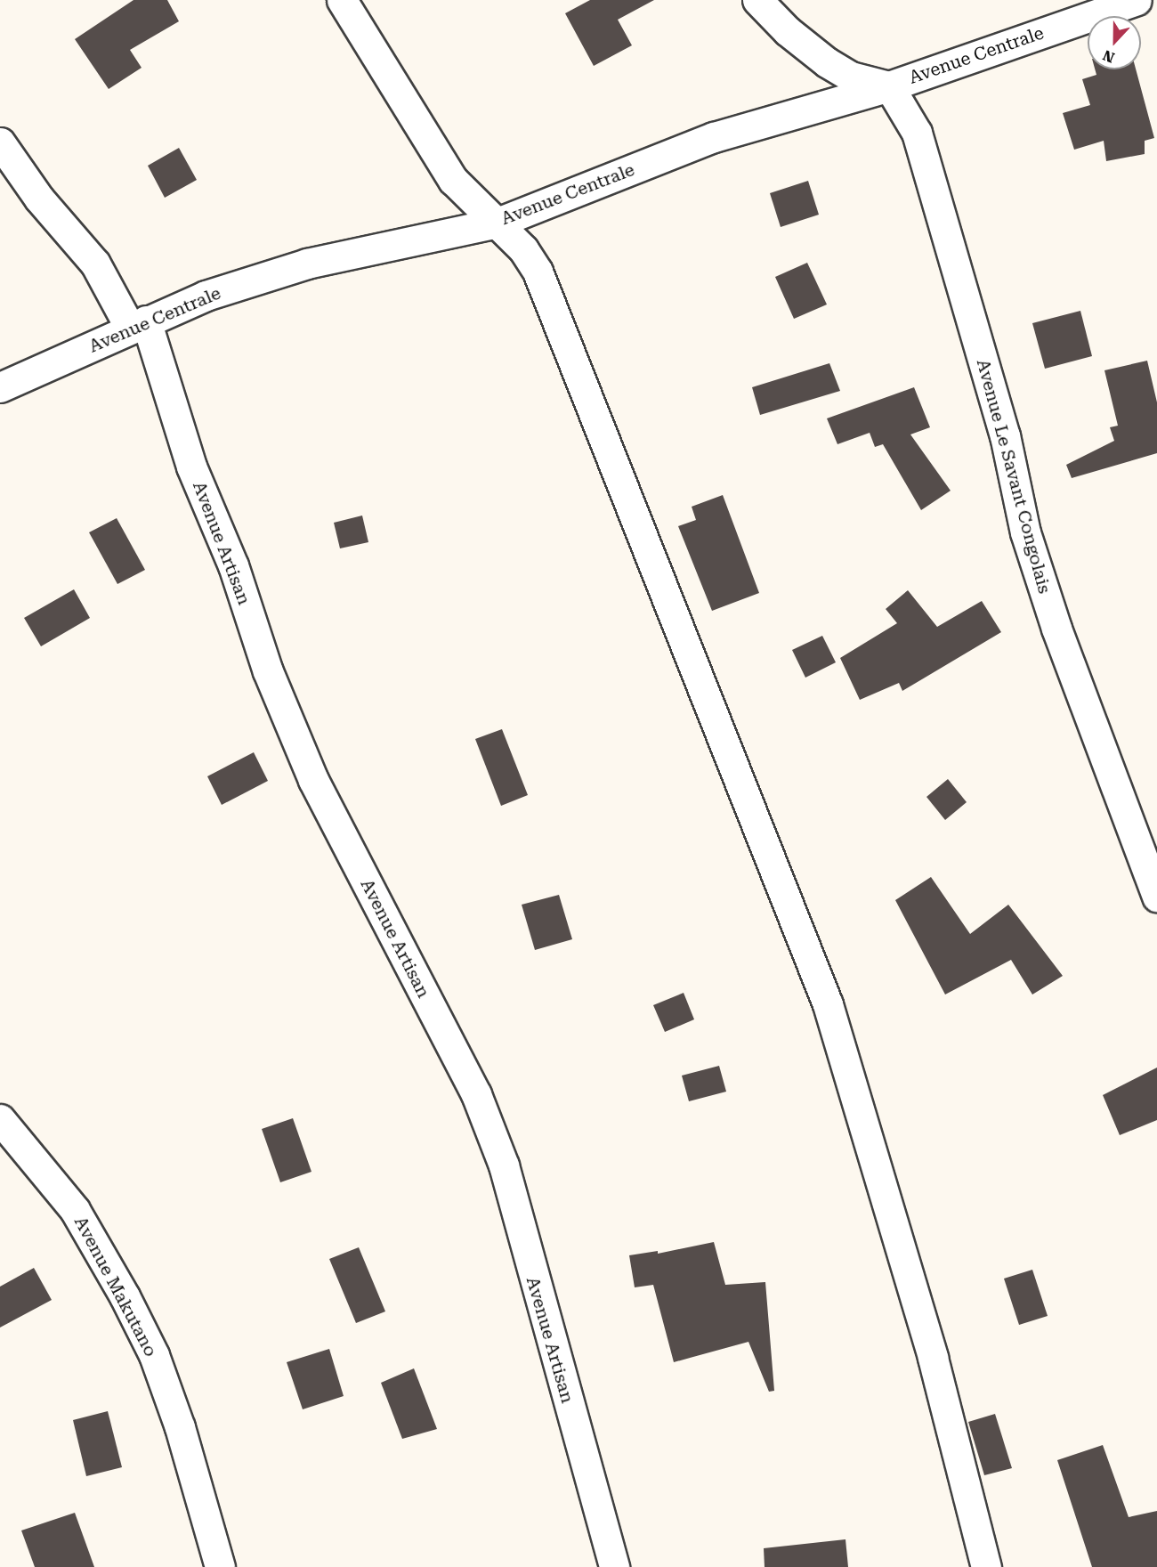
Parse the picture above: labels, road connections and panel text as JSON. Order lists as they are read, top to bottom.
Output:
{
  "streets": {
    "street": [
      "Avenue Centrale",
      "Avenue Le Savant Congolais",
      "Avenue Artisan",
      "Avenue Makutano"
    ]
  },
  "crossings": [
    ["Avenue Centrale", "Avenue Le Savant Congolais"],
    ["Avenue Centrale", "Avenue Artisan"]
  ],
  "north": "bottom"
}
